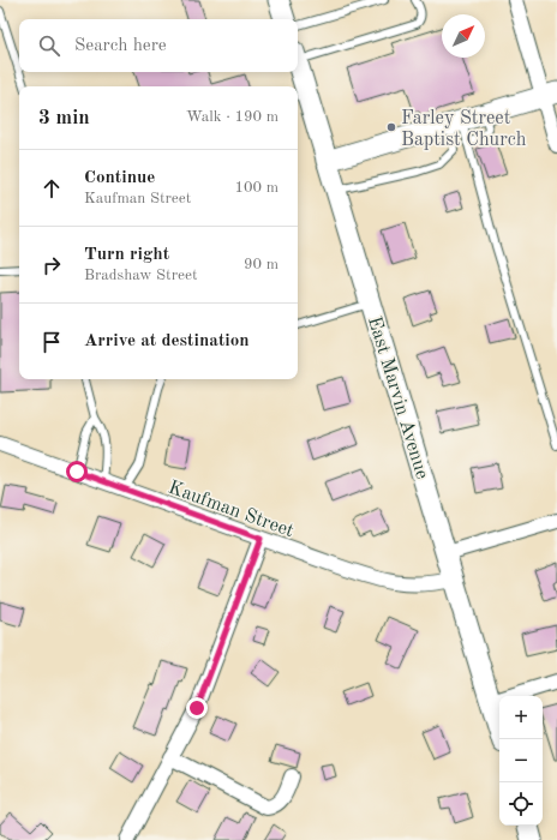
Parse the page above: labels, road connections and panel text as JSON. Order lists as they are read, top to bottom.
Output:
{
  "streets": {
    "main road": ["East Marvin Avenue"],
    "street": ["Kaufman Street"]
  },
  "crossings": [
    ["East Marvin Avenue", "Kaufman Street"]
  ],
  "places": ["Farley Street Baptist Church"],
  "north": "top right",
  "page": {
    "search": "Search here",
    "heading": ["3 min", "Walk · 190 m"],
    "list": [
      ["Continue", "Kaufman Street", "100 m"],
      ["Turn right", "Bradshaw Street", "90 m"],
      "Arrive at destination"
    ],
    "map_buttons": ["+", "−"]
  }
}
